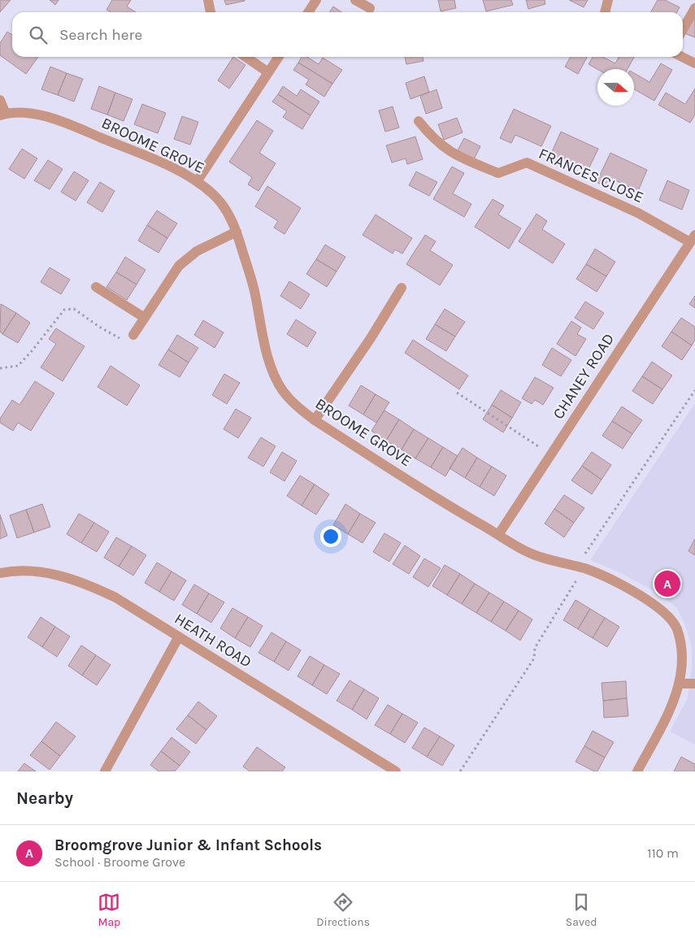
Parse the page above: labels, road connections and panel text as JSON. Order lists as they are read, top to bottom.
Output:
{
  "streets": {
    "street": [
      "BROOME GROVE",
      "FRANCES CLOSE",
      "CHANEY ROAD",
      "HEATH ROAD"
    ]
  },
  "crossings": [
    ["BROOME GROVE", "CHANEY ROAD"],
    ["FRANCES CLOSE", "CHANEY ROAD"]
  ],
  "north": "right",
  "page": {
    "search": "Search here",
    "pins": "A",
    "heading": "Nearby",
    "list": [
      {
        "mark": "A",
        "name": "Broomgrove Junior & Infant Schools",
        "note": "School · Broome Grove",
        "value": "110 m"
      }
    ],
    "nav": ["Map", "Directions", "Saved"]
  }
}
